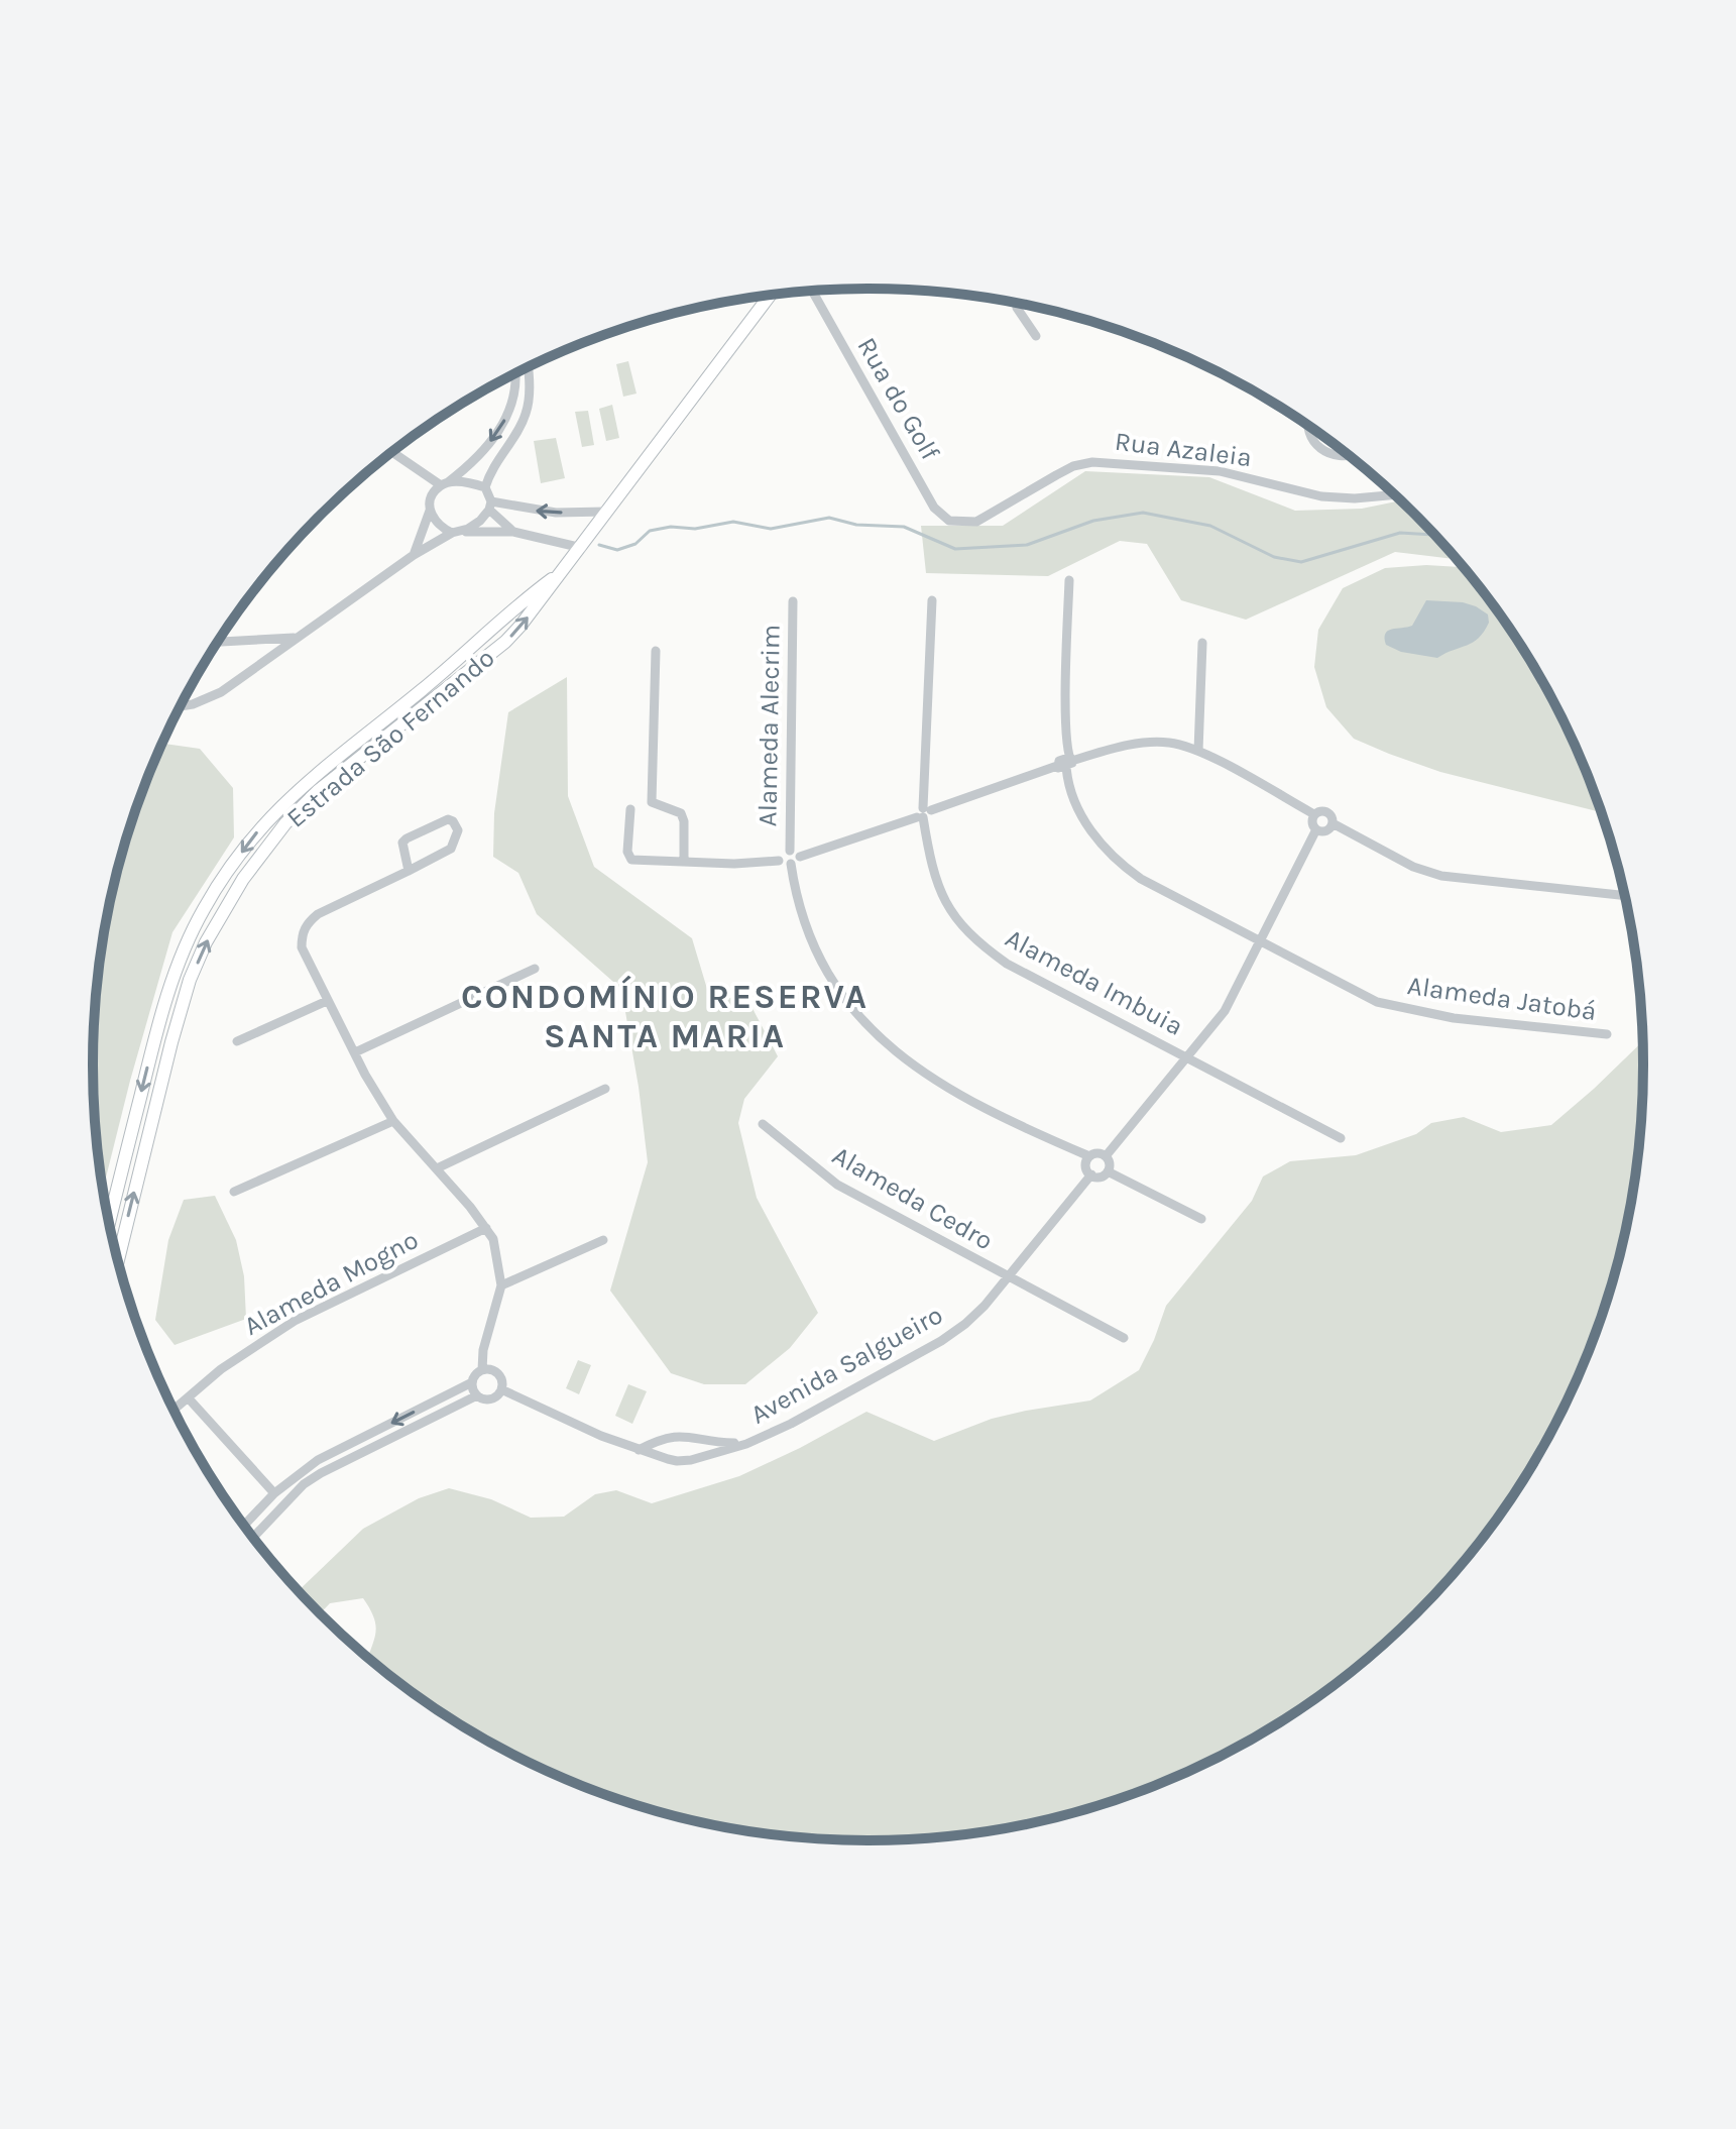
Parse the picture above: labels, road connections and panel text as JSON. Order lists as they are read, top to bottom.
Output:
{
  "streets": {
    "main road": ["Estrada São Fernando"],
    "street": [
      "Rua do Golf",
      "Rua Azaleia",
      "Alameda Alecrim",
      "Alameda Imbuia",
      "Alameda Jatobá",
      "Alameda Cedro",
      "Alameda Mogno",
      "Avenida Salgueiro"
    ]
  },
  "crossings": [
    ["Rua do Golf", "Rua Azaleia"],
    ["Alameda Cedro", "Avenida Salgueiro"]
  ],
  "districts": ["CONDOMÍNIO RESERVA SANTA MARIA"]
}
